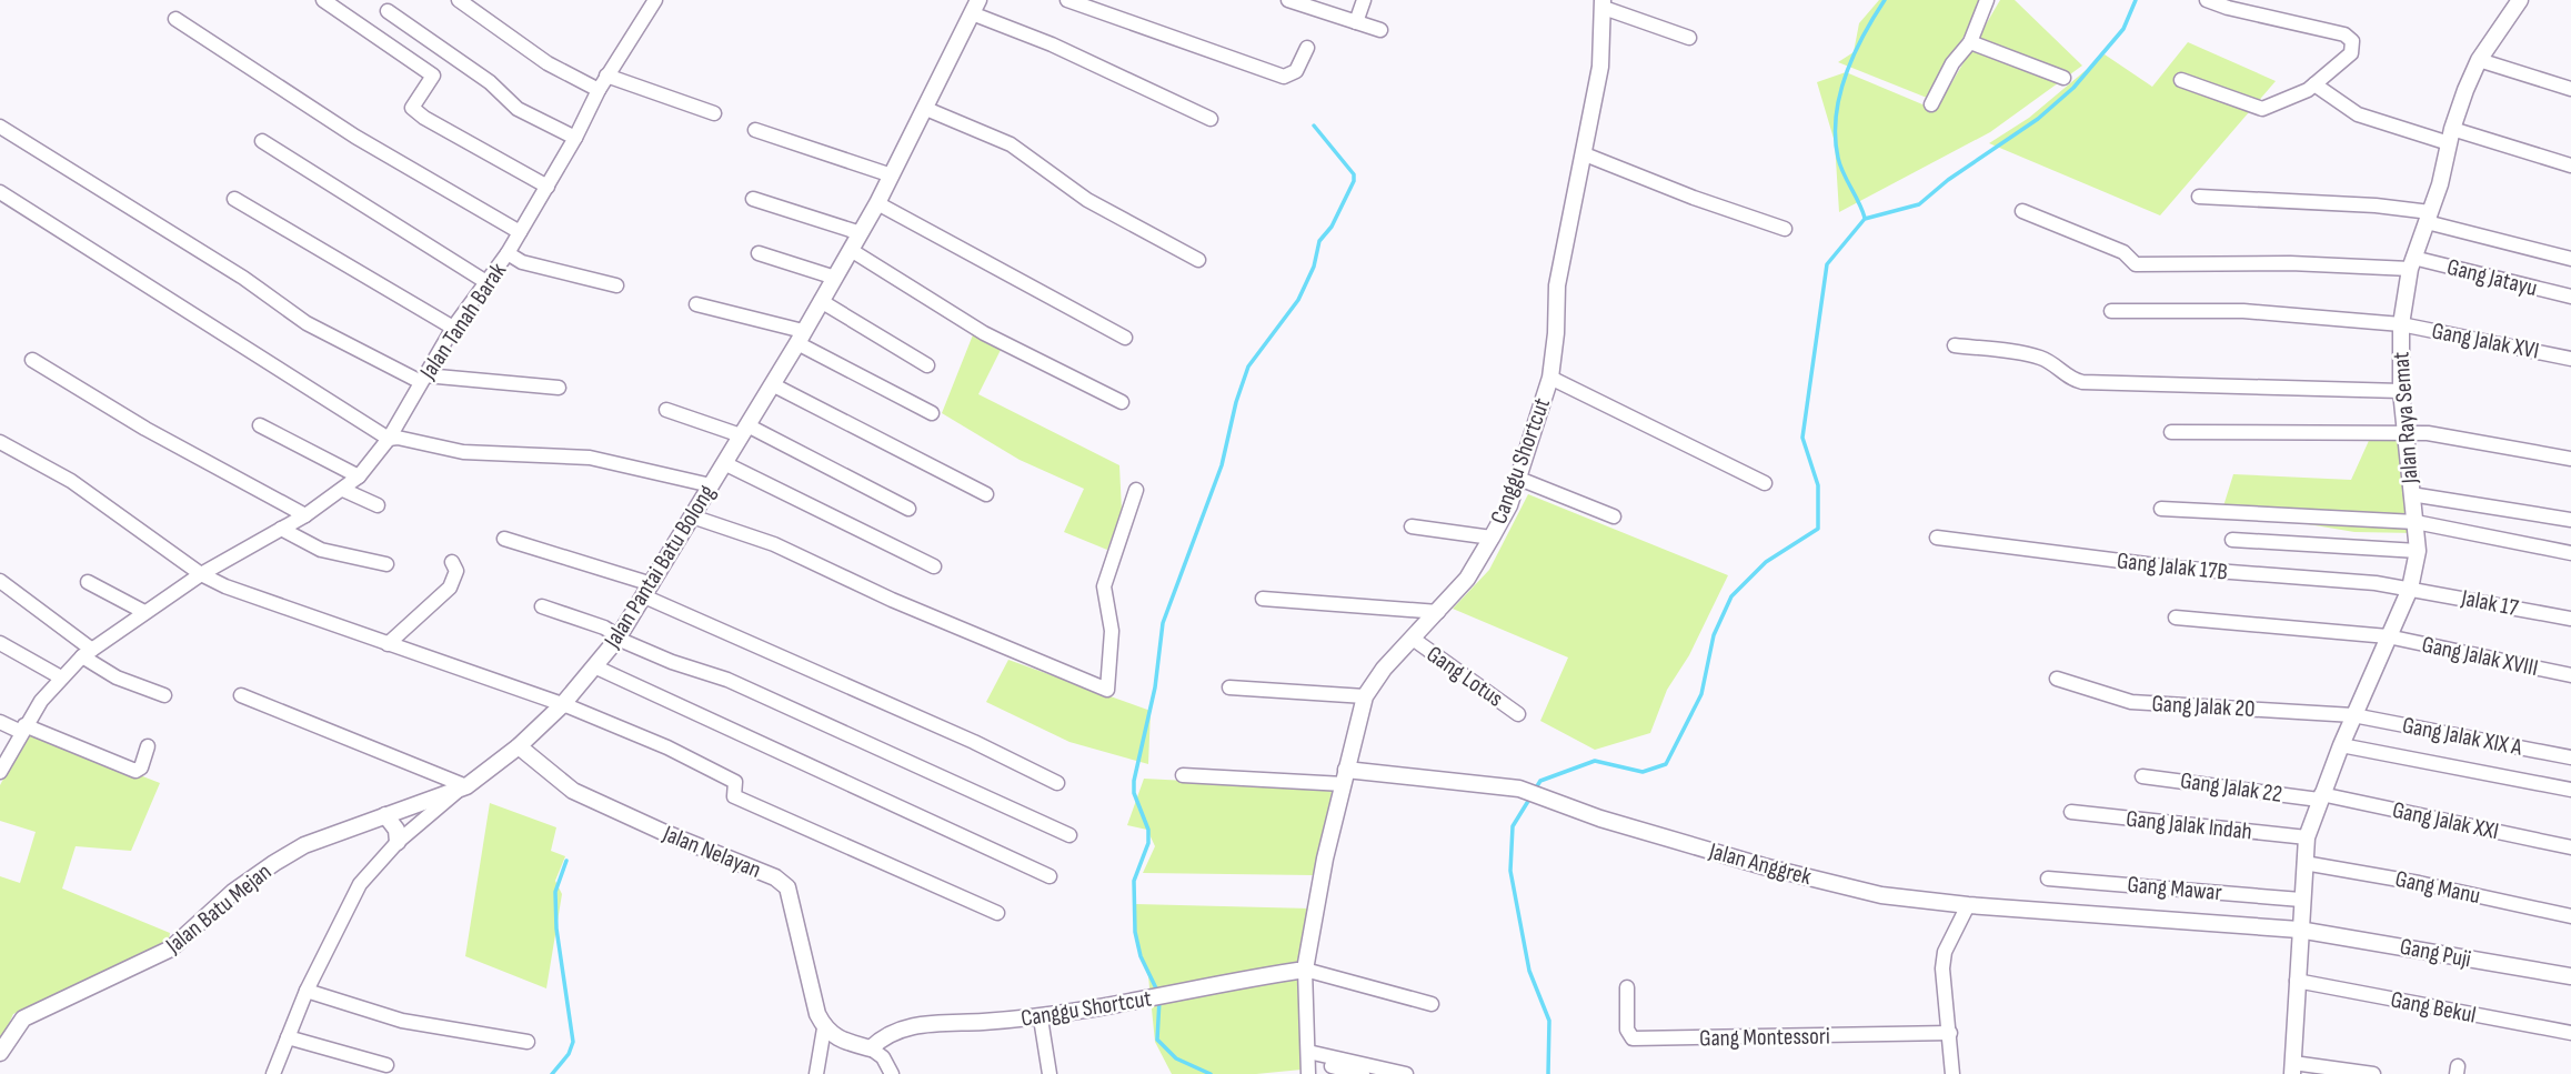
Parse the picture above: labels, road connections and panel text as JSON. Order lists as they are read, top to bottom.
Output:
{
  "streets": {
    "street": [
      "Gang Jatayu",
      "Jalan Tanah Barak",
      "Gang Jalak XVI",
      "Jalan Raya Semat",
      "Canggu Shortcut",
      "Jalan Pantai Batu Bolong",
      "Gang Jalak 17B",
      "Jalak 17",
      "Gang Jalak XVIII",
      "Gang Lotus",
      "Gang Jalak 20",
      "Gang Jalak XIX A",
      "Gang Jalak 22",
      "Gang Jalak XXI",
      "Gang Jalak Indah",
      "Jalan Nelayan",
      "Jalan Anggrek",
      "Gang Manu",
      "Gang Mawar",
      "Jalan Batu Mejan",
      "Gang Puji",
      "Gang Bekul",
      "Gang Montessori"
    ]
  },
  "crossings": [
    ["Gang Jatayu", "Jalan Raya Semat"],
    ["Gang Jalak XVI", "Jalan Raya Semat"],
    ["Jalan Raya Semat", "Gang Jalak 17B"],
    ["Jalan Raya Semat", "Jalak 17"],
    ["Jalan Raya Semat", "Gang Jalak XVIII"],
    ["Jalan Raya Semat", "Gang Jalak 20"],
    ["Jalan Raya Semat", "Gang Jalak XIX A"],
    ["Jalan Raya Semat", "Gang Jalak 22"],
    ["Jalan Raya Semat", "Gang Jalak XXI"],
    ["Jalan Raya Semat", "Gang Jalak Indah"],
    ["Jalan Raya Semat", "Jalan Anggrek"],
    ["Jalan Raya Semat", "Gang Manu"],
    ["Jalan Raya Semat", "Gang Mawar"],
    ["Jalan Raya Semat", "Gang Puji"],
    ["Jalan Raya Semat", "Gang Bekul"],
    ["Canggu Shortcut", "Gang Lotus"],
    ["Canggu Shortcut", "Jalan Anggrek"],
    ["Jalan Pantai Batu Bolong", "Jalan Nelayan"],
    ["Jalan Pantai Batu Bolong", "Jalan Batu Mejan"],
    ["Gang Jalak 17B", "Jalak 17"],
    ["Gang Jalak 20", "Gang Jalak XIX A"],
    ["Gang Jalak 22", "Gang Jalak XXI"],
    ["Jalan Anggrek", "Gang Puji"]
  ]
}
